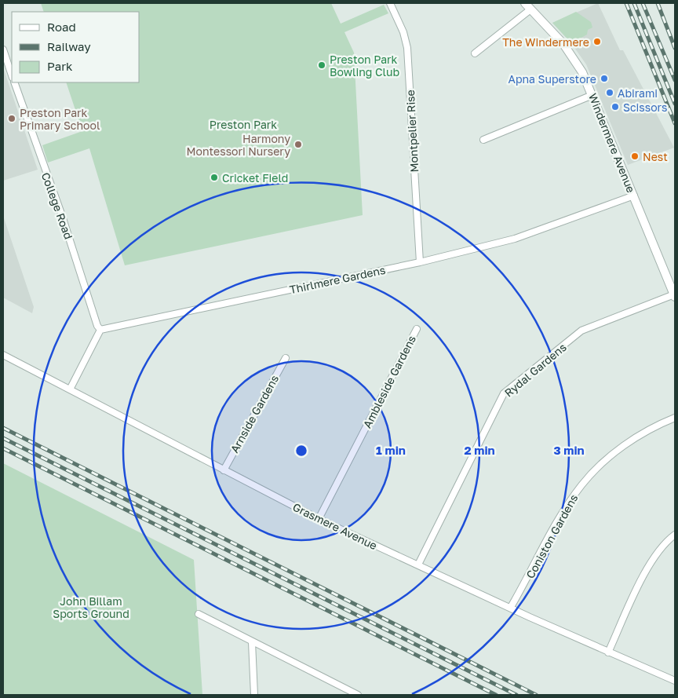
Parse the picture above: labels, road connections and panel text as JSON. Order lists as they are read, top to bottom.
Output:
{
  "streets": {
    "street": [
      "Montpelier Rise",
      "Windermere Avenue",
      "College Road",
      "Thirlmere Gardens",
      "Rydal Gardens",
      "Ambleside Gardens",
      "Arnside Gardens",
      "Grasmere Avenue",
      "Coniston Gardens"
    ]
  },
  "crossings": [
    ["Montpelier Rise", "Thirlmere Gardens"],
    ["Windermere Avenue", "Thirlmere Gardens"],
    ["Windermere Avenue", "Rydal Gardens"],
    ["College Road", "Thirlmere Gardens"],
    ["Rydal Gardens", "Grasmere Avenue"],
    ["Ambleside Gardens", "Grasmere Avenue"],
    ["Arnside Gardens", "Grasmere Avenue"],
    ["Grasmere Avenue", "Coniston Gardens"]
  ],
  "parks": ["Preston Park", "John Billam Sports Ground"],
  "places": [
    "The Windermere",
    "Preston Park Bowling Club",
    "Apna Superstore",
    "Abirami",
    "Scissors",
    "Preston Park Primary School",
    "Harmony Montessori Nursery",
    "Nest",
    "Cricket Field"
  ],
  "legend": ["Road", "Railway", "Park"],
  "rings": ["1 min", "2 min", "3 min"]
}
